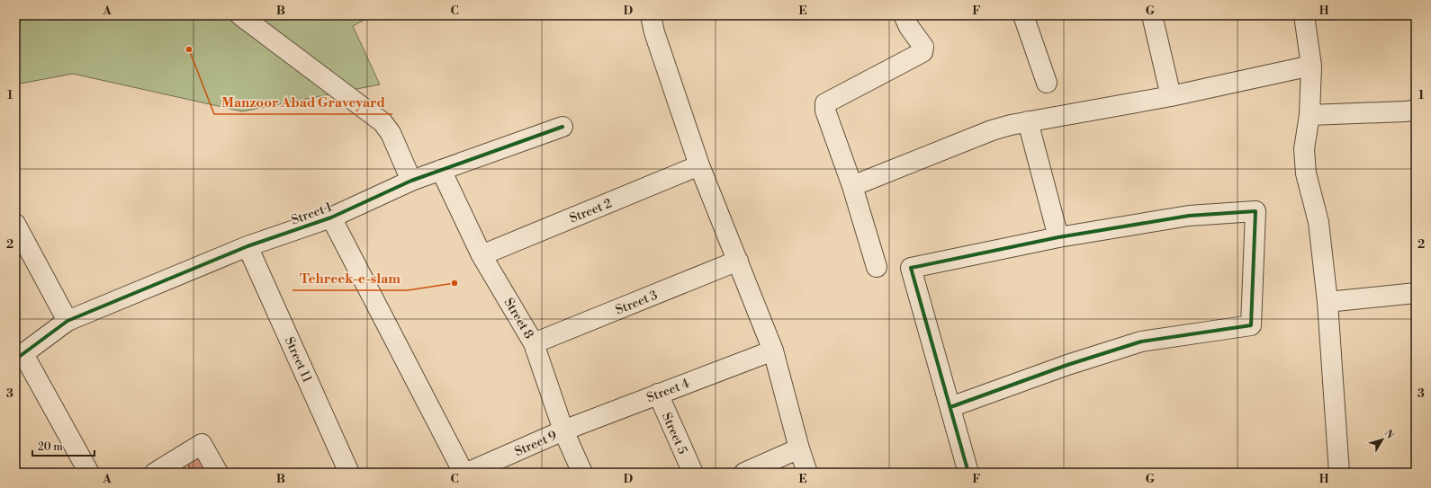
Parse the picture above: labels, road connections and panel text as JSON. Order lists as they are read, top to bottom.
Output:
{
  "streets": {
    "street": [
      "Street 2",
      "Street 1",
      "Street 3",
      "Street 8",
      "Street 11",
      "Street 4",
      "Street 5",
      "Street 9"
    ]
  },
  "crossings": [
    ["Street 2", "Street 8"],
    ["Street 1", "Street 8"],
    ["Street 1", "Street 11"],
    ["Street 3", "Street 8"],
    ["Street 8", "Street 4"],
    ["Street 8", "Street 9"],
    ["Street 4", "Street 5"],
    ["Street 4", "Street 9"]
  ],
  "places": ["Manzoor Abad Graveyard", "Tehreek-e-slam"],
  "scale_bar": "20 m",
  "north": "top right",
  "grid": {
    "columns": [
      "A",
      "B",
      "C",
      "D",
      "E",
      "F",
      "G",
      "H"
    ],
    "rows": ["1", "2", "3"]
  }
}
